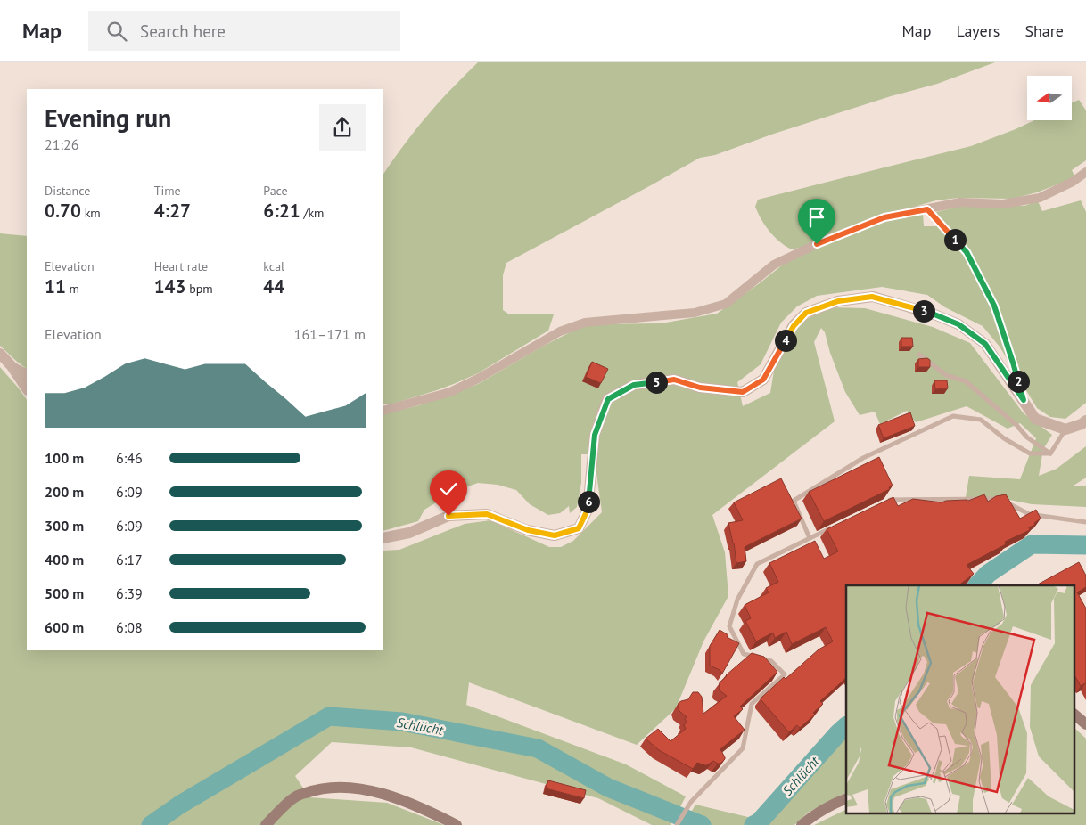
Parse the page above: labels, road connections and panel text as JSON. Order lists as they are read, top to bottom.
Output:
{
  "water": ["Schlücht"],
  "north": "left",
  "page": {
    "header": "Map",
    "search": "Search here",
    "nav": ["Map", "Layers", "Share"],
    "heading": ["Evening run", "21:26"],
    "stats": [
      ["Distance", "0.70 km"],
      ["Time", "4:27"],
      ["Pace", "6:21 /km"],
      ["Elevation", "11 m"],
      ["Heart rate", "143 bpm"],
      ["kcal", "44"]
    ],
    "pins": [
      "1",
      "3",
      "4",
      "2",
      "5",
      "6"
    ],
    "chart": ["Elevation", "161–171 m"],
    "list": [
      {
        "name": "100 m",
        "note": "6:46"
      },
      {
        "name": "200 m",
        "note": "6:09"
      },
      {
        "name": "300 m",
        "note": "6:09"
      },
      {
        "name": "400 m",
        "note": "6:17"
      },
      {
        "name": "500 m",
        "note": "6:39"
      },
      {
        "name": "600 m",
        "note": "6:08"
      }
    ]
  }
}
